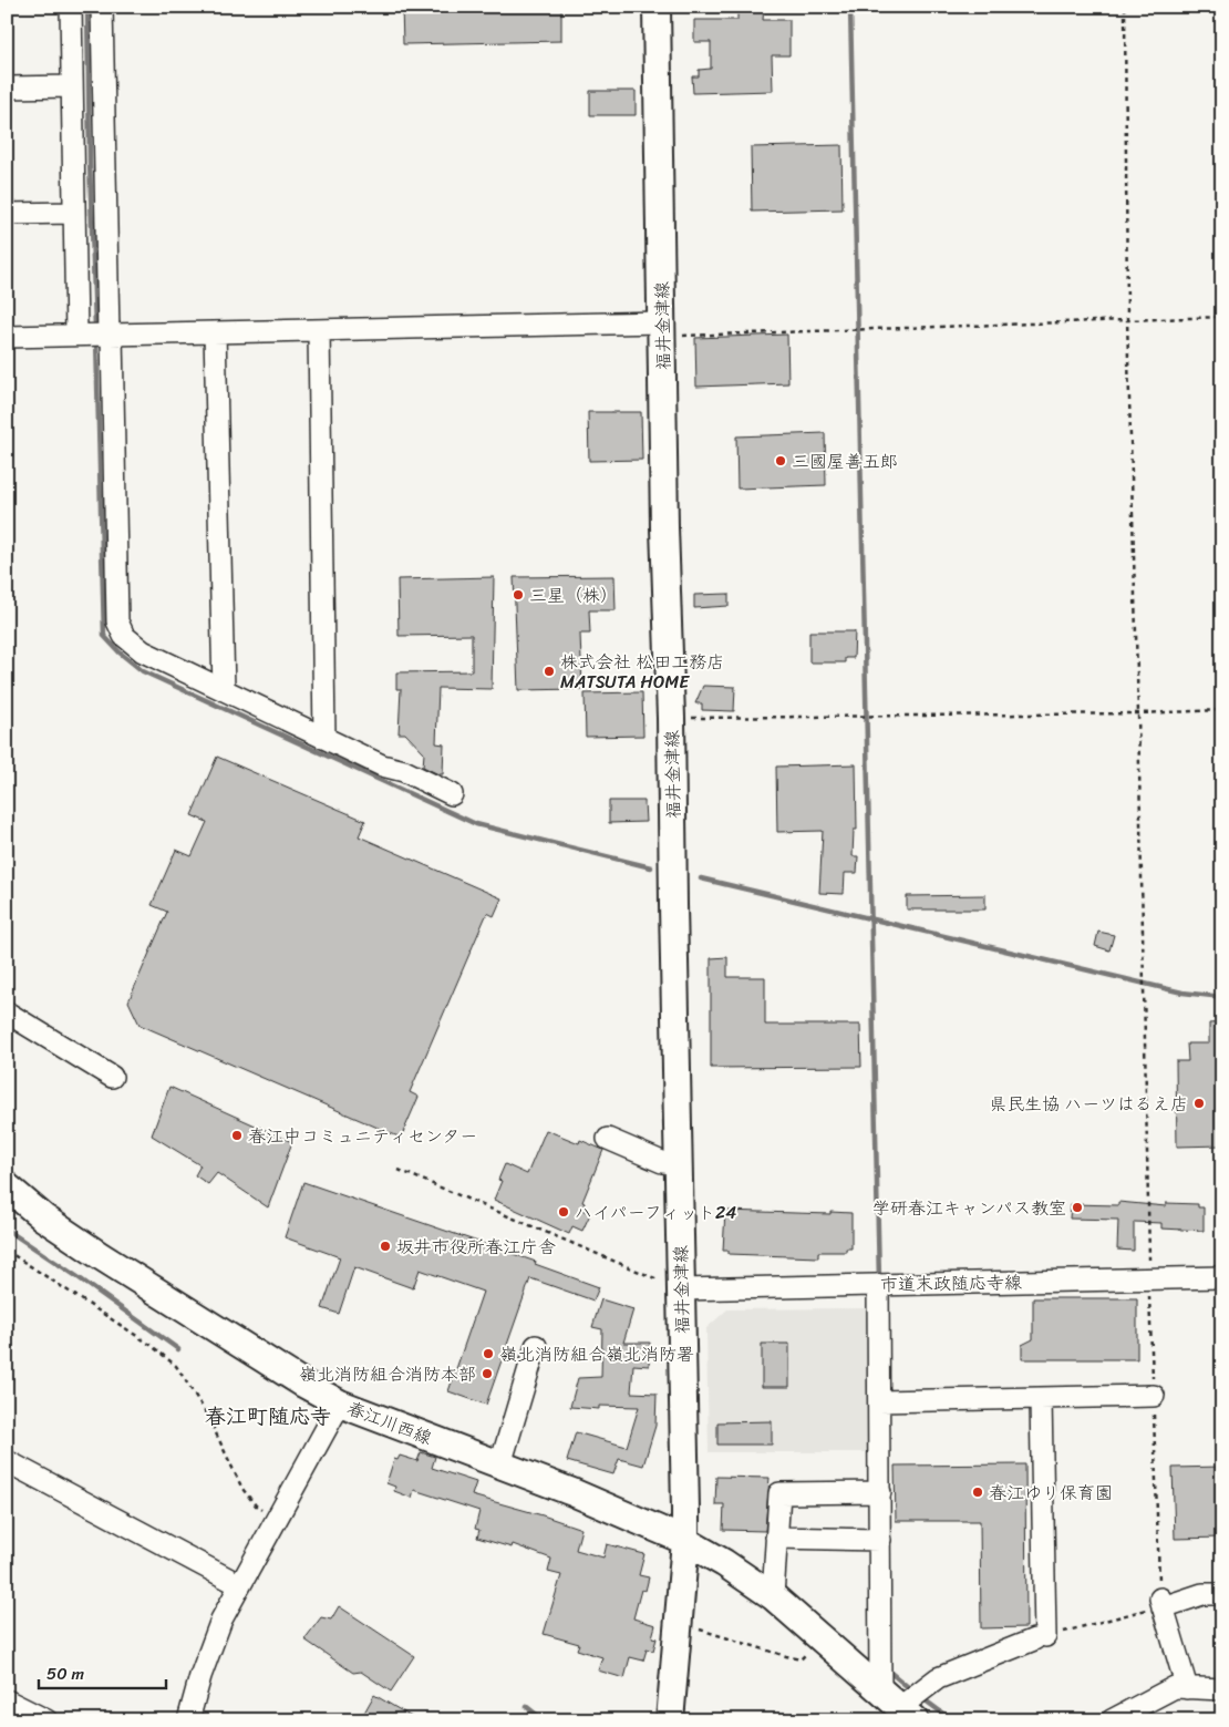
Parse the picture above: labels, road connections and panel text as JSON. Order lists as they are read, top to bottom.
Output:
{
  "streets": {
    "main road": ["福井金津線", "春江川西線"],
    "street": ["市道末政随応寺線"]
  },
  "crossings": [
    ["福井金津線", "市道末政随応寺線"],
    ["福井金津線", "春江川西線"]
  ],
  "districts": ["春江町随応寺"],
  "places": [
    "三國屋善五郎",
    "三星（株）",
    "株式会社 松田工務店 MATSUTA HOME",
    "県民生協 ハーツはるえ店",
    "春江中コミュニティセンター",
    "学研春江キャンパス教室",
    "ハイパーフィット24",
    "坂井市役所春江庁舎",
    "嶺北消防組合嶺北消防署",
    "嶺北消防組合消防本部",
    "春江ゆり保育園"
  ],
  "scale_bar": "50 m"
}
